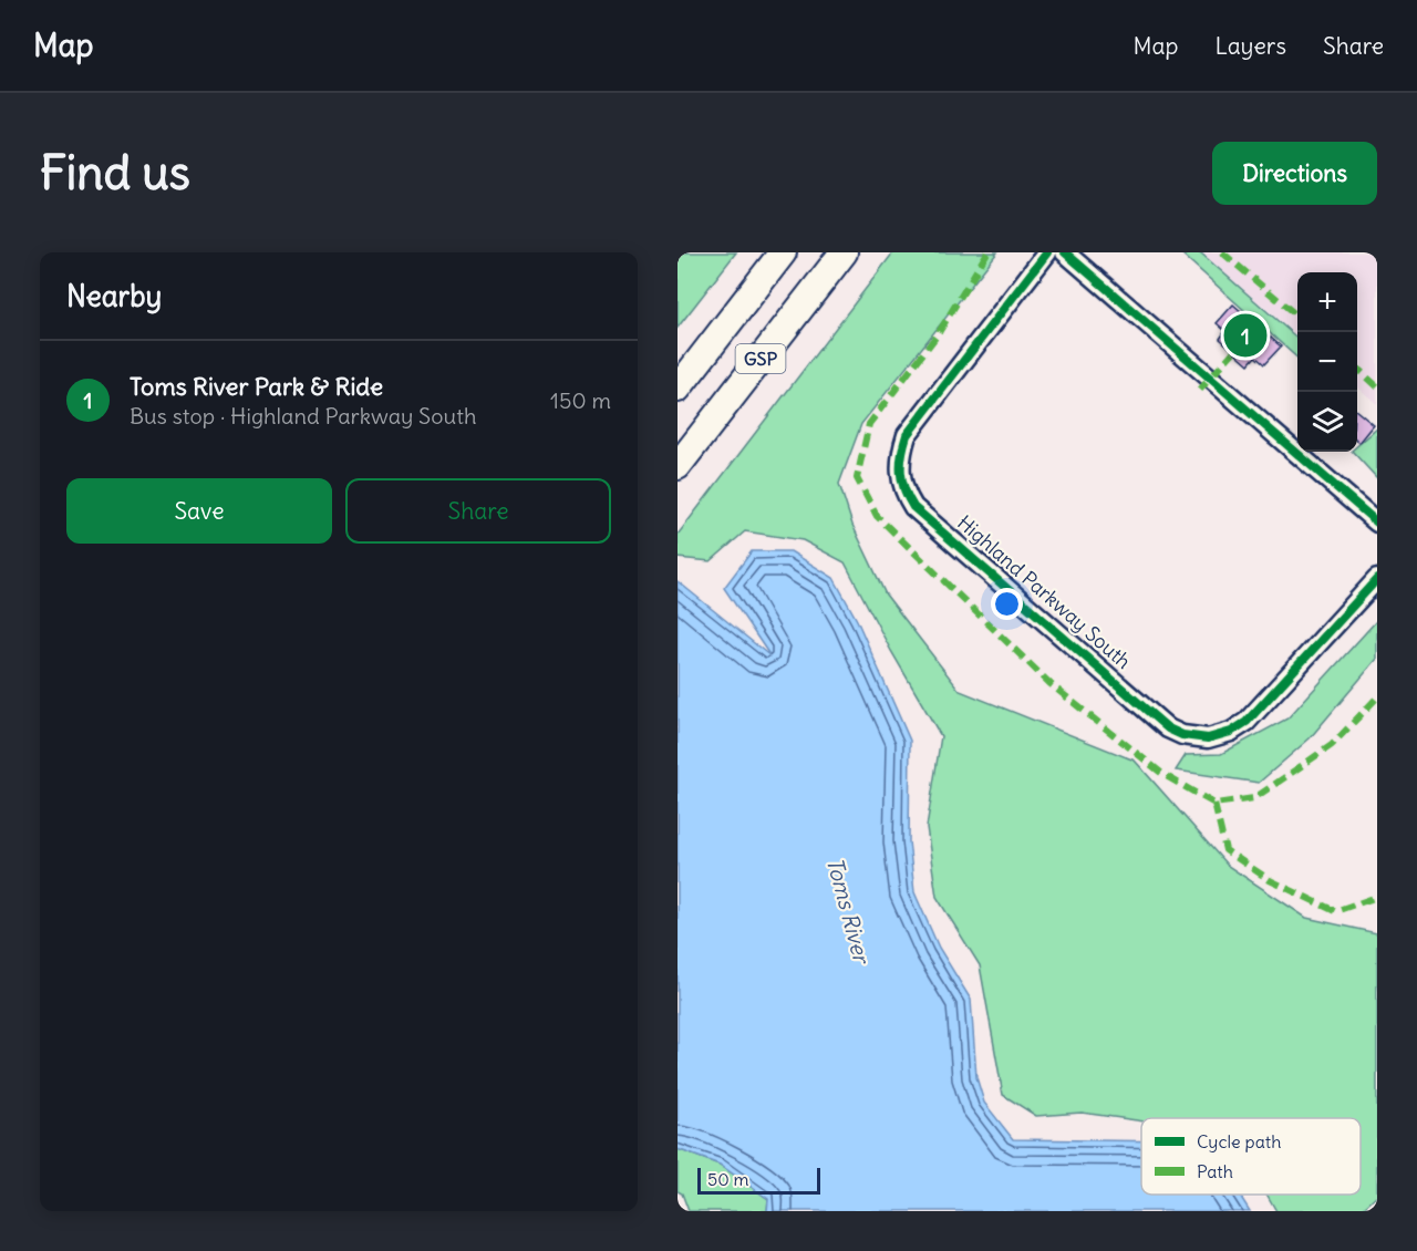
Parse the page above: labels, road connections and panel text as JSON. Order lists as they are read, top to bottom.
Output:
{
  "streets": {
    "highway": ["GSP"],
    "street": ["Highland Parkway South"]
  },
  "water": ["Toms River"],
  "legend": ["Cycle path", "Path"],
  "scale_bar": "50 m",
  "page": {
    "header": "Map",
    "nav": ["Map", "Layers", "Share"],
    "buttons": [
      "Directions",
      ["Save", "Share"]
    ],
    "title": "Find us",
    "heading": "Nearby",
    "map_buttons": ["+", "−"],
    "pins": "1",
    "list": [
      {
        "mark": "1",
        "name": "Toms River Park & Ride",
        "note": "Bus stop · Highland Parkway South",
        "value": "150 m"
      }
    ],
    "scale": "50 m"
  }
}
